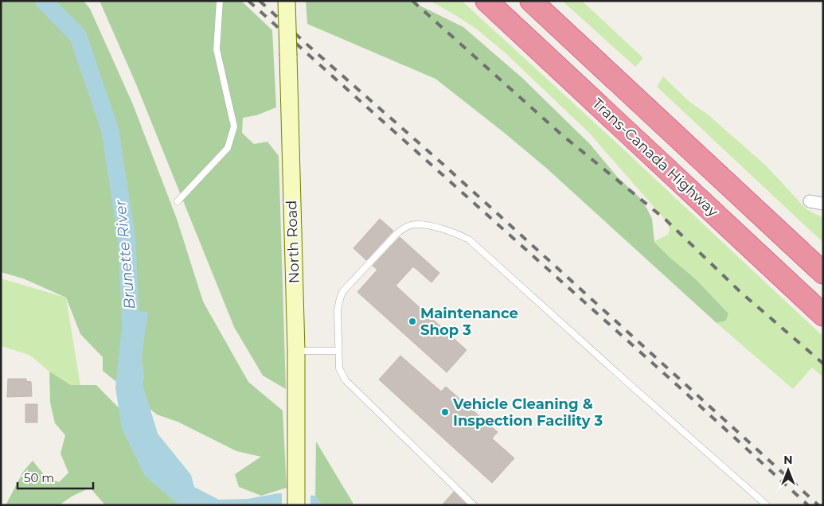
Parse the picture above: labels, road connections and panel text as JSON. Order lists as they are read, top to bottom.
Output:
{
  "streets": {
    "highway": ["Trans-Canada Highway"],
    "main road": ["North Road"]
  },
  "water": ["Brunette River"],
  "places": ["Maintenance Shop 3", "Vehicle Cleaning & Inspection Facility 3"],
  "scale_bar": "50 m",
  "north": "top"
}
